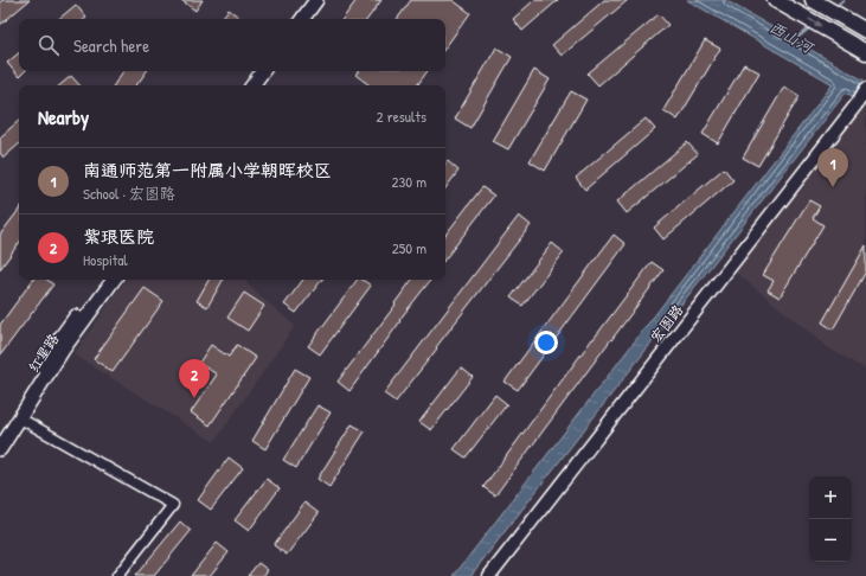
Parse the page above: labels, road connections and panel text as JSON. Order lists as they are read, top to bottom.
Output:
{
  "streets": {
    "main road": ["红星路"],
    "street": ["宏图路"]
  },
  "water": ["西山河"],
  "page": {
    "search": "Search here",
    "heading": ["Nearby", "2 results"],
    "list": [
      {
        "mark": "1",
        "name": "南通师范第一附属小学朝晖校区",
        "note": "School · 宏图路",
        "value": "230 m"
      },
      {
        "mark": "2",
        "name": "紫琅医院",
        "note": "Hospital",
        "value": "250 m"
      }
    ],
    "pins": ["1", "2"],
    "map_buttons": ["+", "−"]
  }
}
